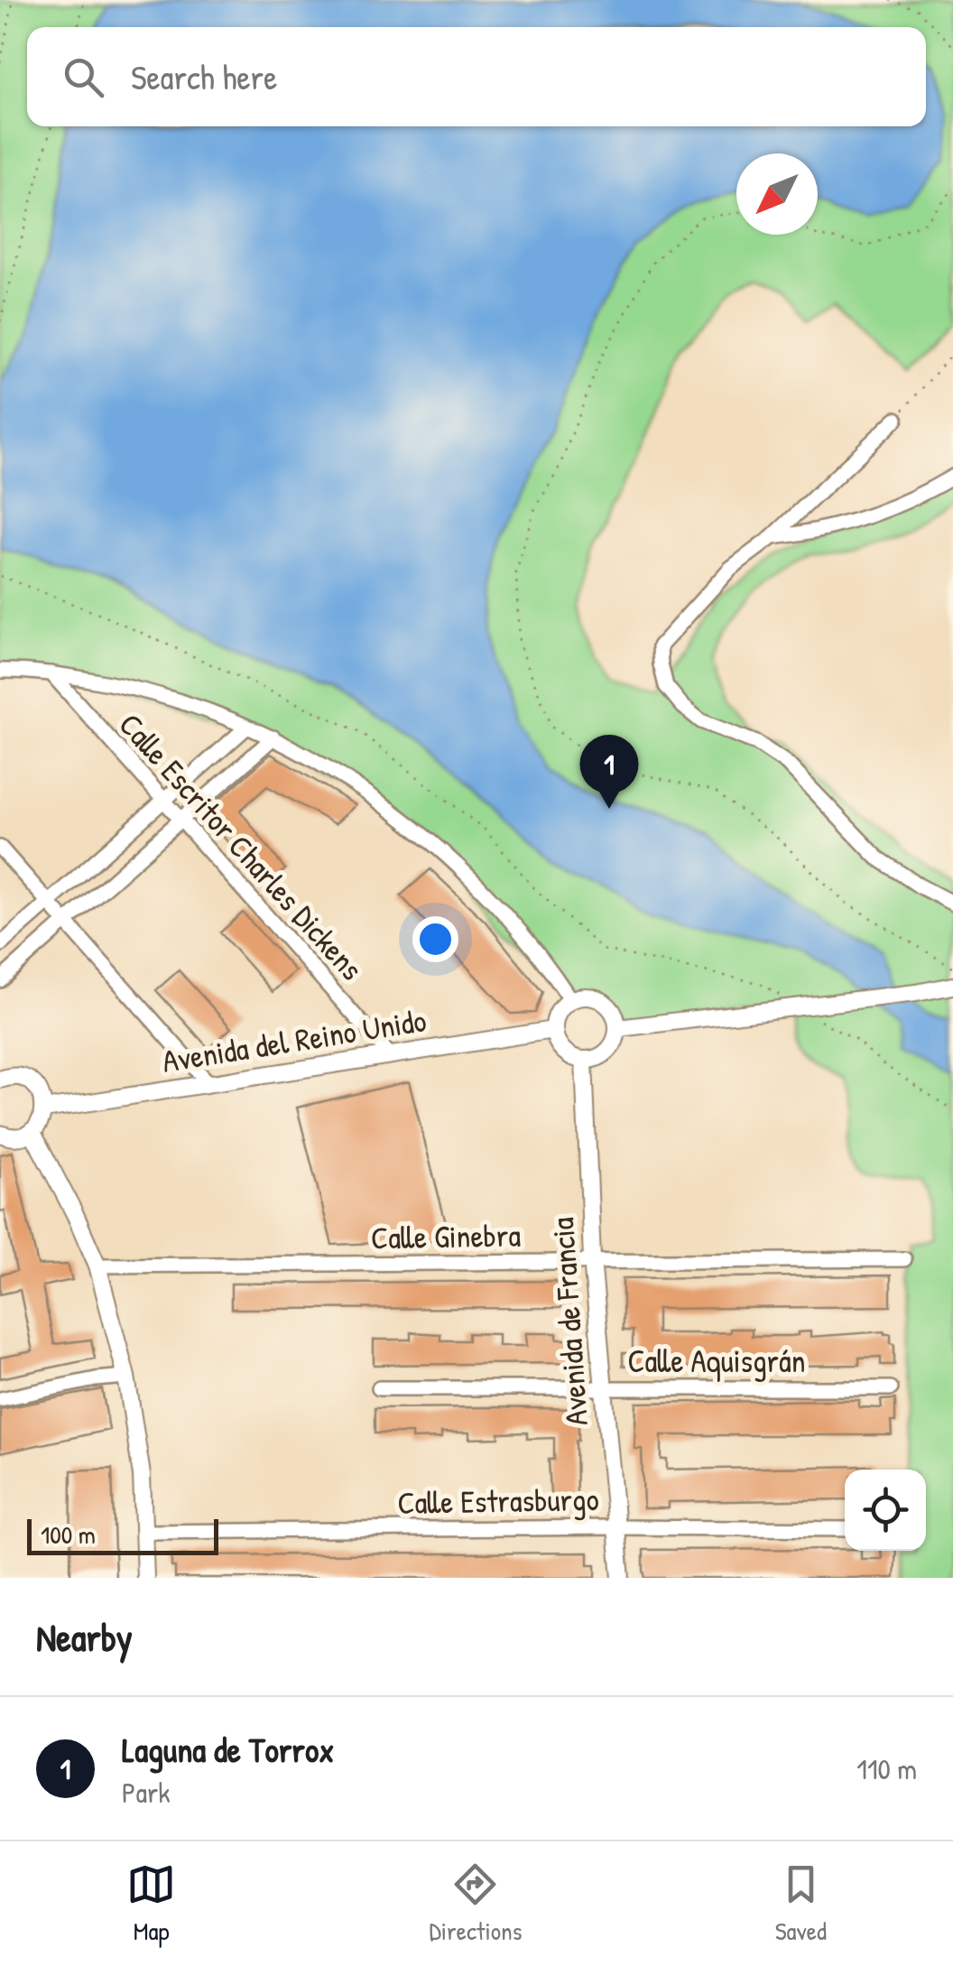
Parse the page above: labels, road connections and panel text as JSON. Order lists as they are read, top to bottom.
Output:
{
  "streets": {
    "street": [
      "Calle Escritor Charles Dickens",
      "Avenida del Reino Unido",
      "Calle Ginebra",
      "Avenida de Francia",
      "Calle Aquisgrán",
      "Calle Estrasburgo"
    ]
  },
  "crossings": [
    ["Calle Escritor Charles Dickens", "Avenida del Reino Unido"],
    ["Avenida del Reino Unido", "Avenida de Francia"],
    ["Calle Ginebra", "Avenida de Francia"],
    ["Avenida de Francia", "Calle Aquisgrán"],
    ["Avenida de Francia", "Calle Estrasburgo"]
  ],
  "scale_bar": "100 m",
  "north": "bottom left",
  "page": {
    "search": "Search here",
    "pins": "1",
    "scale": "100 m",
    "heading": "Nearby",
    "list": [
      {
        "mark": "1",
        "name": "Laguna de Torrox",
        "note": "Park",
        "value": "110 m"
      }
    ],
    "nav": ["Map", "Directions", "Saved"]
  }
}
